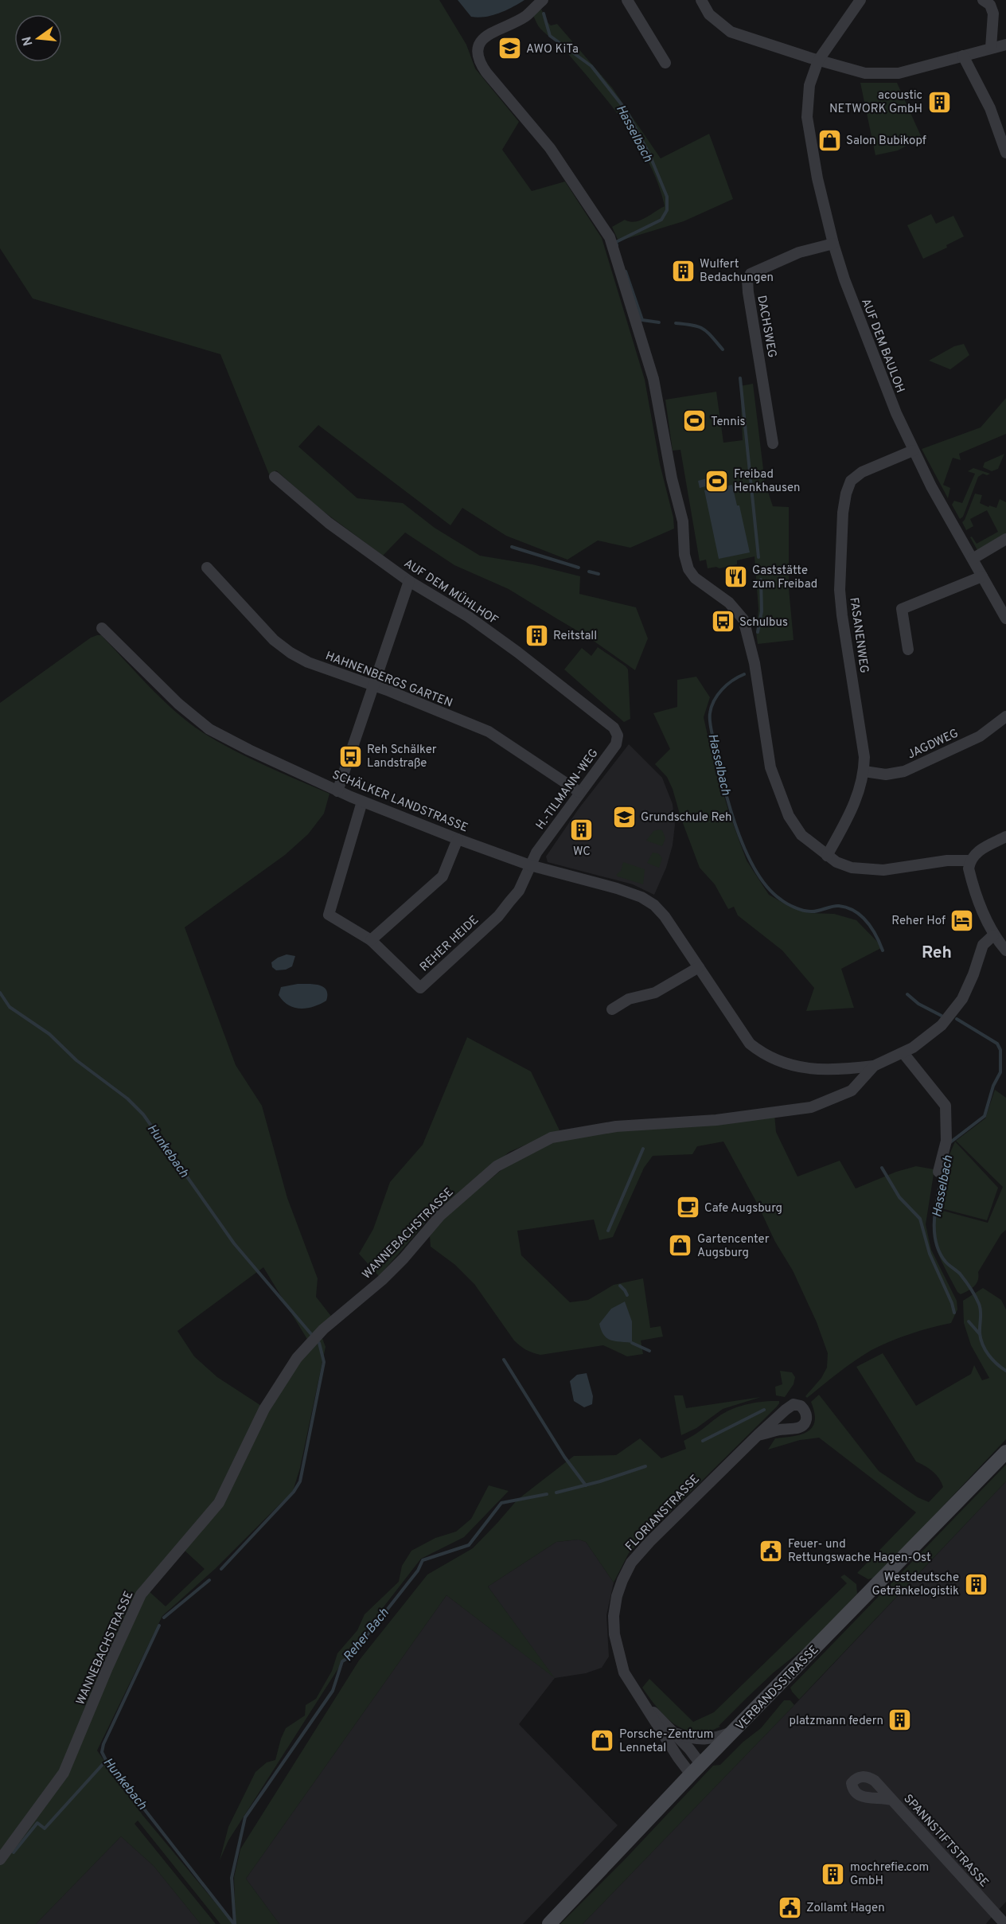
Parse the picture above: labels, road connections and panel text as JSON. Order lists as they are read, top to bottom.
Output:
{
  "streets": {
    "main road": ["VERBANDSSTRASSE"],
    "street": [
      "DACHSWEG",
      "AUF DEM BAULOH",
      "AUF DEM MÜHLHOF",
      "FASANENWEG",
      "HAHNENBERGS GARTEN",
      "JAGDWEG",
      "H.-TILMANN-WEG",
      "SCHÄLKER LANDSTRASSE",
      "REHER HEIDE",
      "WANNEBACHSTRASSE",
      "FLORIANSTRASSE",
      "SPANNSTIFTSTRASSE"
    ]
  },
  "crossings": [
    ["DACHSWEG", "AUF DEM BAULOH"],
    ["AUF DEM BAULOH", "FASANENWEG"],
    ["AUF DEM MÜHLHOF", "H.-TILMANN-WEG"],
    ["FASANENWEG", "JAGDWEG"],
    ["HAHNENBERGS GARTEN", "H.-TILMANN-WEG"],
    ["H.-TILMANN-WEG", "SCHÄLKER LANDSTRASSE"],
    ["H.-TILMANN-WEG", "REHER HEIDE"],
    ["SCHÄLKER LANDSTRASSE", "REHER HEIDE"],
    ["SCHÄLKER LANDSTRASSE", "WANNEBACHSTRASSE"],
    ["FLORIANSTRASSE", "VERBANDSSTRASSE"]
  ],
  "districts": ["Reh"],
  "water": ["Hasselbach", "Hunkebach", "Reher Bach"],
  "places": {
    "school or university": ["AWO KiTa", "Grundschule Reh"],
    "building": [
      "acoustic NETWORK GmbH",
      "Wulfert Bedachungen",
      "Reitstall",
      "WC",
      "Westdeutsche Getränkelogistik",
      "platzmann federn",
      "mochrefie.com GmbH"
    ],
    "shop": ["Salon Bubikopf", "Gartencenter Augsburg", "Porsche-Zentrum Lennetal"],
    "sports": ["Tennis", "Freibad Henkhausen"],
    "restaurant": ["Gaststätte zum Freibad"],
    "bus stop": ["Schulbus", "Reh Schälker Landstraße"],
    "hotel": ["Reher Hof"],
    "cafe": ["Cafe Augsburg"],
    "public building": ["Feuer- und Rettungswache Hagen-Ost", "Zollamt Hagen"]
  },
  "north": "left"
}
